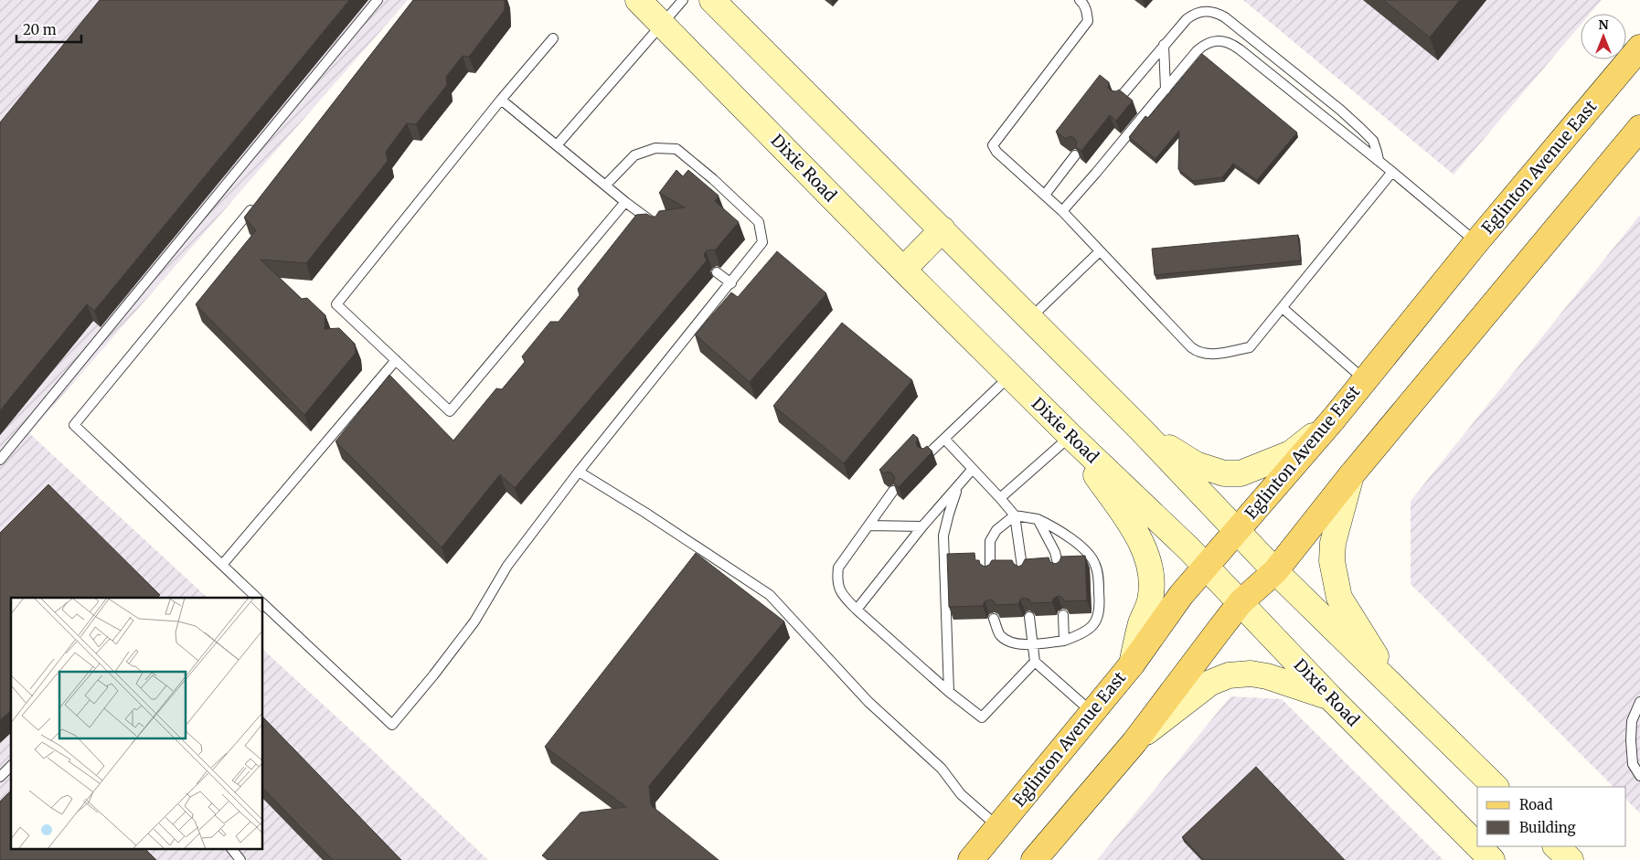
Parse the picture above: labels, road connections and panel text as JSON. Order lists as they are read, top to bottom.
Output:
{
  "streets": {
    "main road": ["Eglinton Avenue East", "Dixie Road"]
  },
  "crossings": [
    ["Eglinton Avenue East", "Dixie Road"]
  ],
  "legend": ["Road", "Building"],
  "scale_bar": "20 m",
  "north": "top"
}
